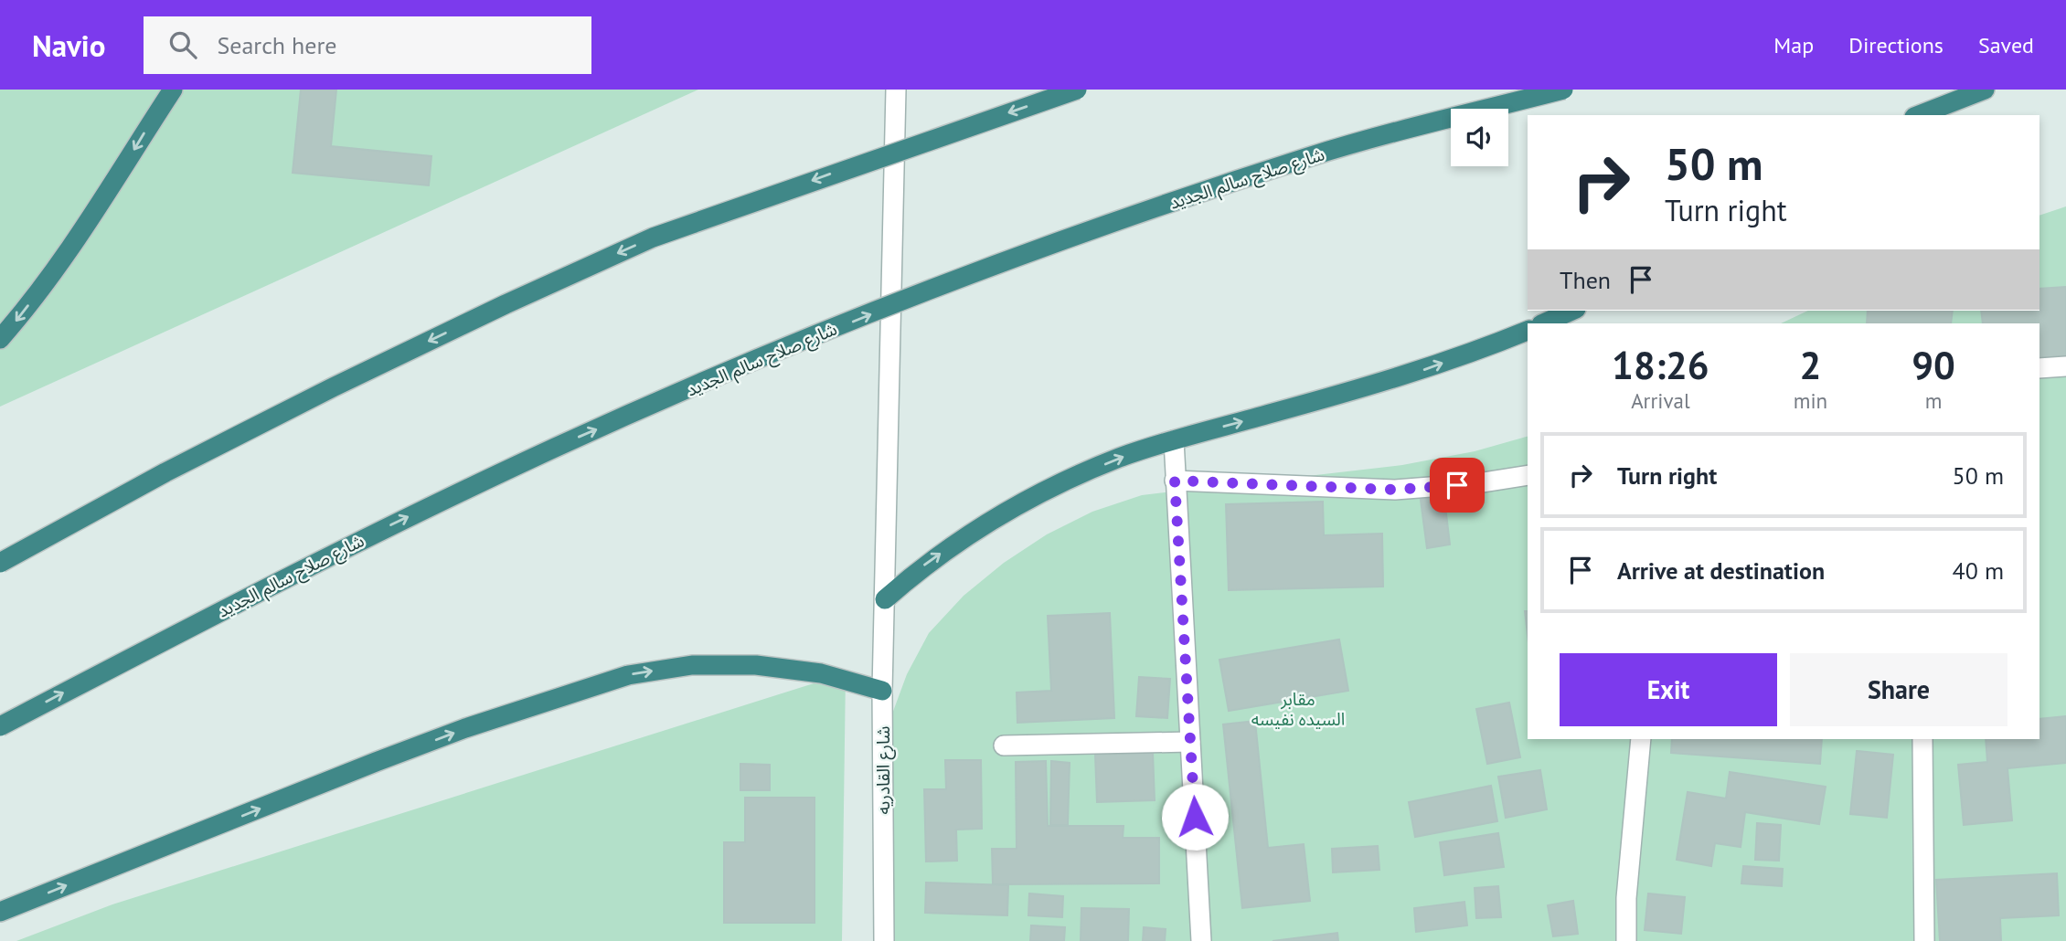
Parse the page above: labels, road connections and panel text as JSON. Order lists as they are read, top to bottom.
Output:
{
  "streets": {
    "highway": ["شارع صلاح سالم الجديد"],
    "street": ["شارع القادريه"]
  },
  "parks": ["مقابر السيده نفيسه"],
  "page": {
    "header": "Navio",
    "search": "Search here",
    "nav": ["Map", "Directions", "Saved"],
    "turn": ["50 m", "Turn right"],
    "then": "Then",
    "eta": [
      "18:26",
      "Arrival",
      "2",
      "min",
      "90",
      "m"
    ],
    "list": [
      {
        "name": "Turn right",
        "value": "50 m"
      },
      {
        "name": "Arrive at destination",
        "value": "40 m"
      }
    ],
    "buttons": ["Exit", "Share"]
  }
}
